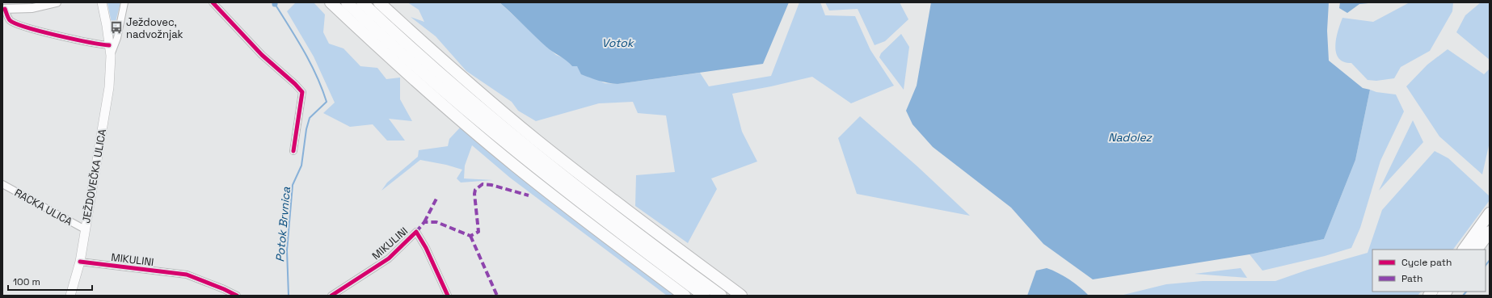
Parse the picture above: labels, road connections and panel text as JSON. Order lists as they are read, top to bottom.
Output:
{
  "streets": {
    "main road": ["JEŽDOVEČKA ULICA"],
    "street": ["RACKA ULICA", "MIKULINI"]
  },
  "crossings": [
    ["JEŽDOVEČKA ULICA", "RACKA ULICA"],
    ["JEŽDOVEČKA ULICA", "MIKULINI"]
  ],
  "water": ["Votok", "Nadolez", "Potok Brvnica"],
  "places": {
    "bus stop": ["Ježdovec, nadvožnjak"]
  },
  "legend": ["Cycle path", "Path"],
  "scale_bar": "100 m"
}
